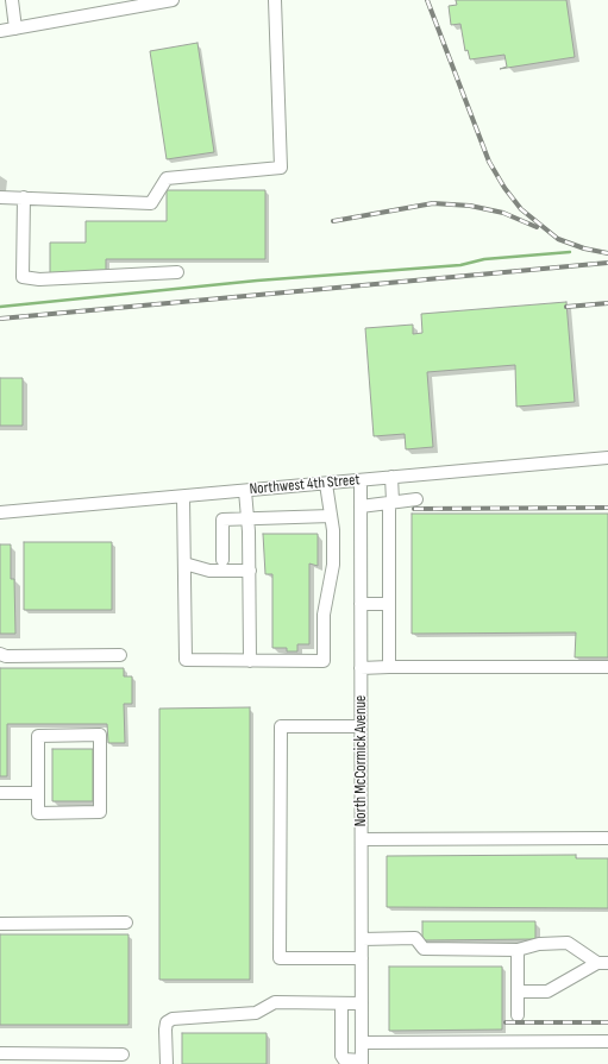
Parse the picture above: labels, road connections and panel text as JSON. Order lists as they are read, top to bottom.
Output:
{
  "streets": {
    "street": ["Northwest 4th Street", "North McCormick Avenue"]
  },
  "crossings": [
    ["Northwest 4th Street", "North McCormick Avenue"]
  ]
}
